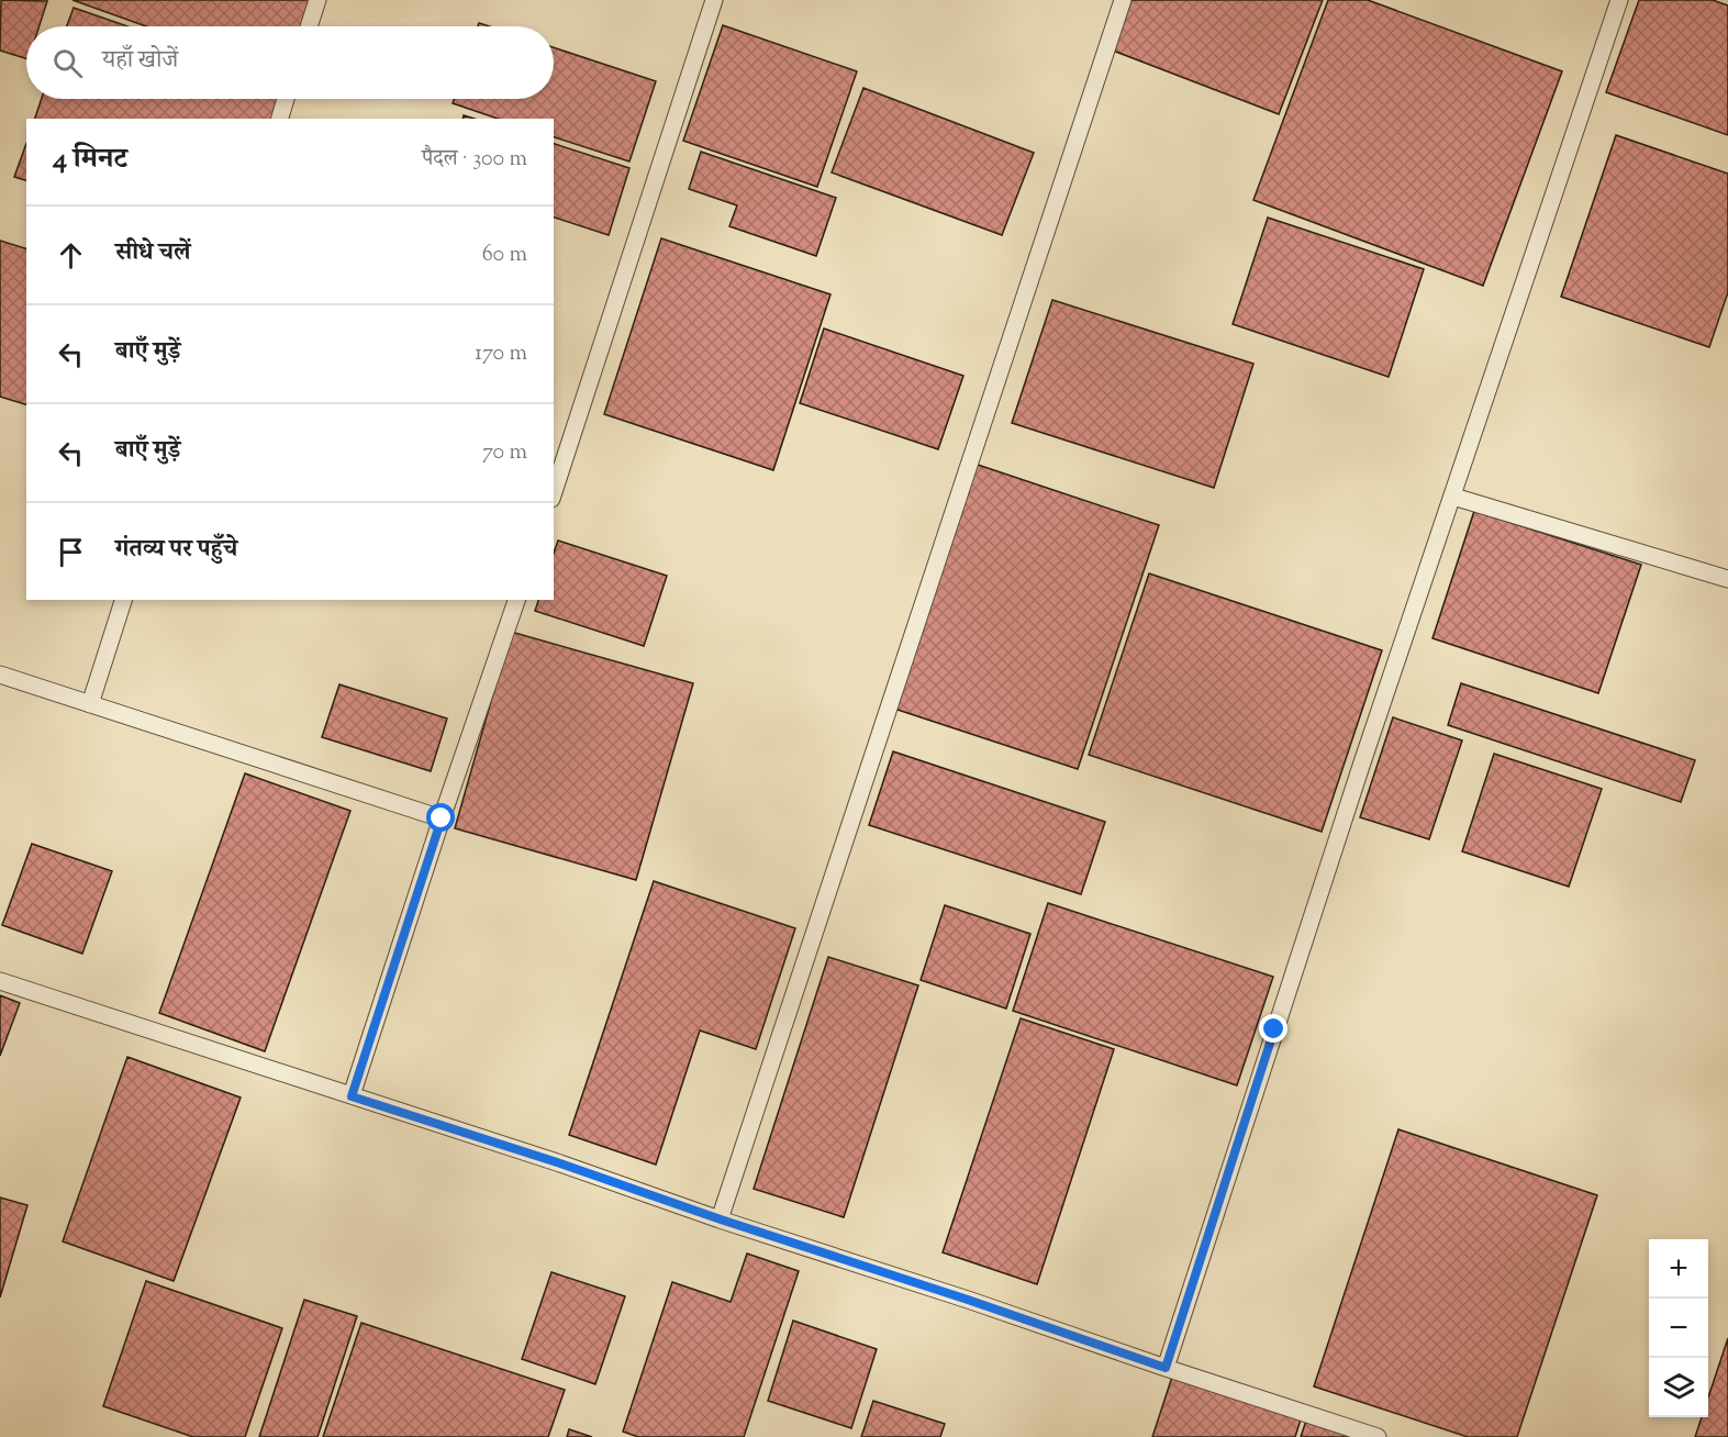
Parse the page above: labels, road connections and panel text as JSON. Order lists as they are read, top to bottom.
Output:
{
  "page": {
    "search": "यहाँ खोजें",
    "heading": ["4 मिनट", "पैदल · 300 m"],
    "list": [
      ["सीधे चलें", "60 m"],
      ["बाएँ मुड़ें", "170 m"],
      ["बाएँ मुड़ें", "70 m"],
      "गंतव्य पर पहुँचे"
    ],
    "map_buttons": ["+", "−"]
  }
}
